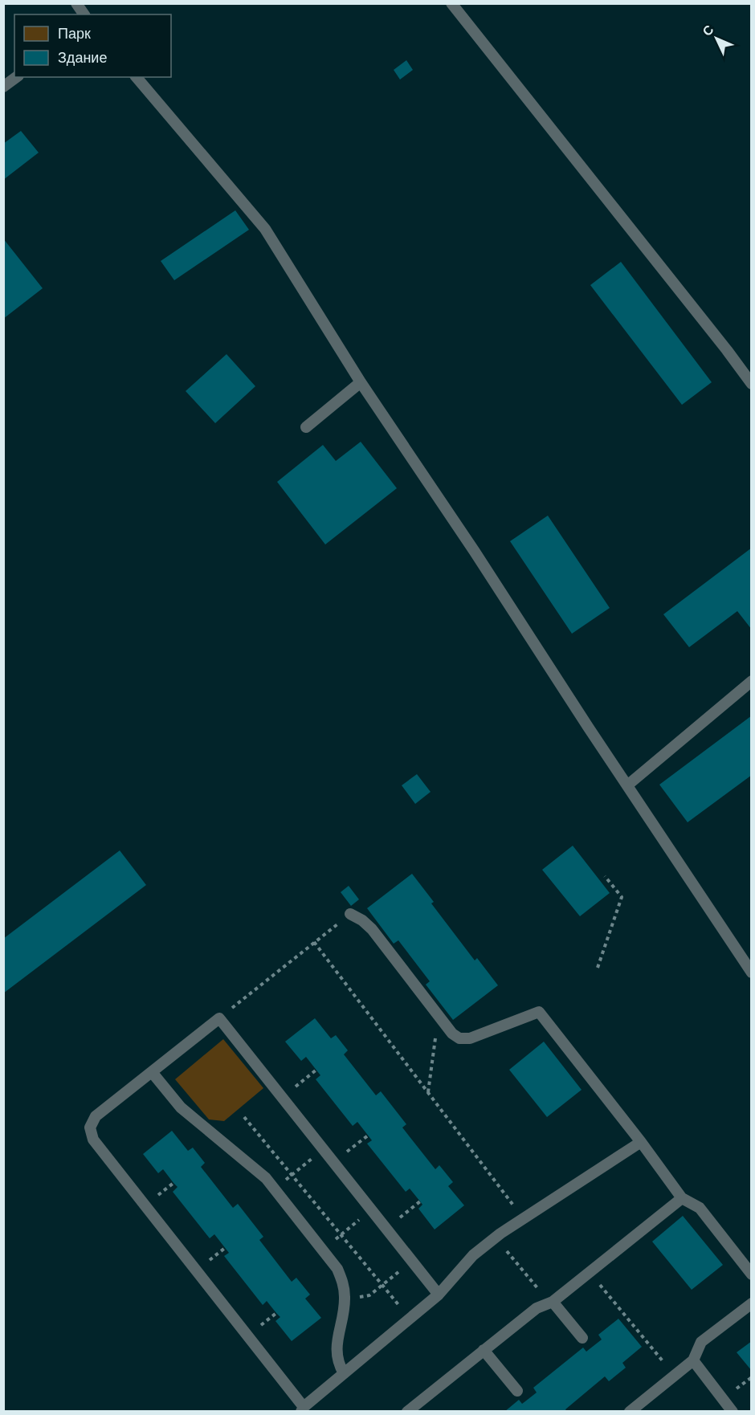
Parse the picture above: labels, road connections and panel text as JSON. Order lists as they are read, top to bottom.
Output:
{
  "legend": ["Парк", "Здание"],
  "north": "top left"
}
